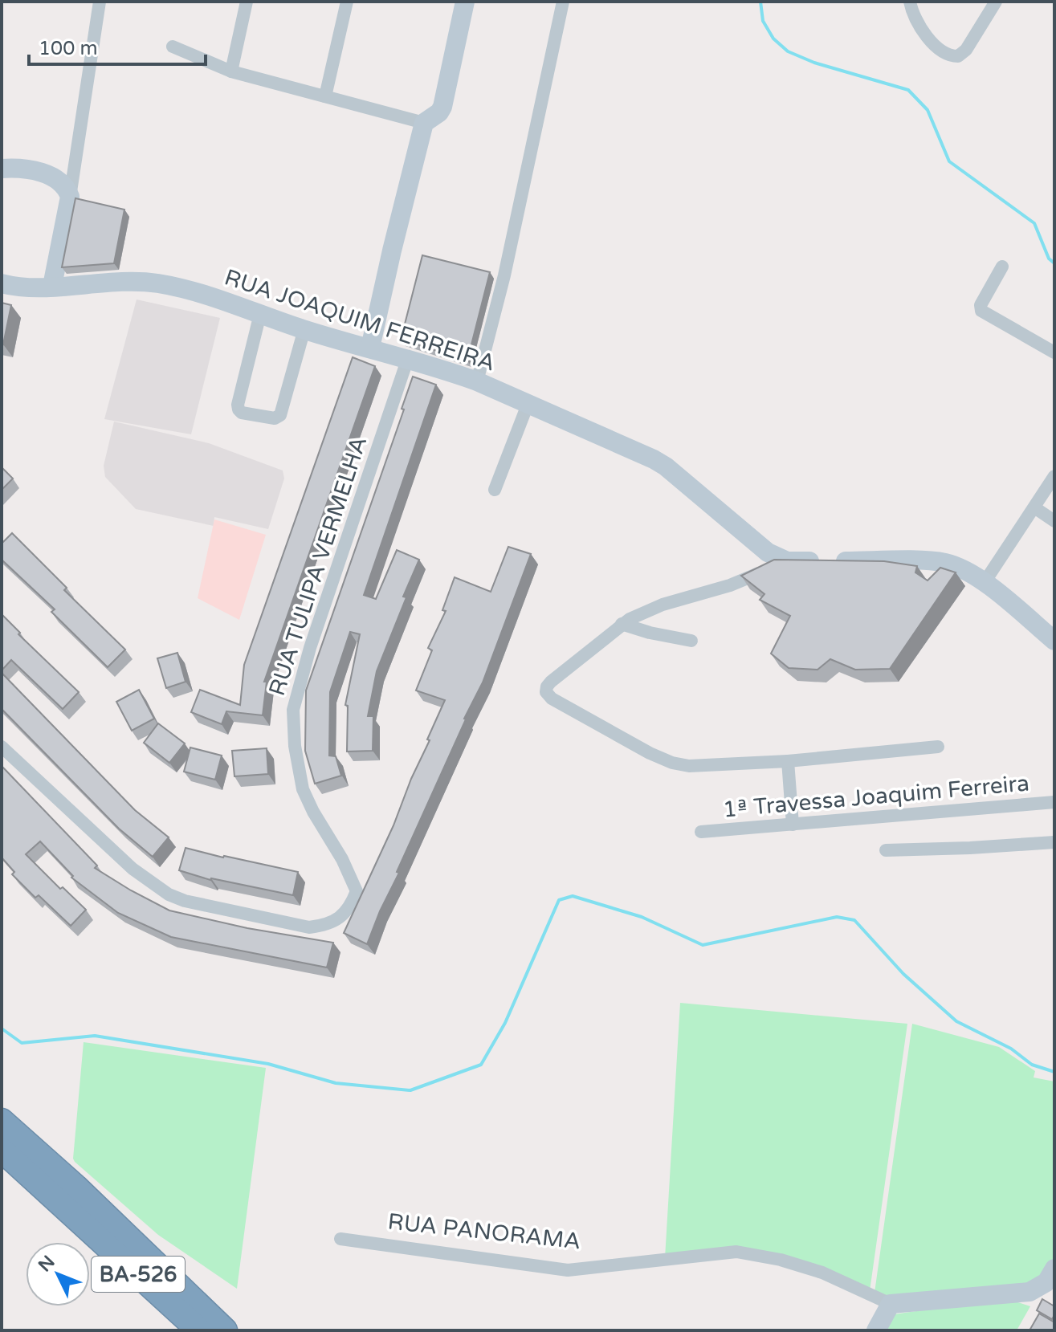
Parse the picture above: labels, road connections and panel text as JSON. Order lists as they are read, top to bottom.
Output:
{
  "streets": {
    "highway": ["BA-526"],
    "street": [
      "RUA JOAQUIM FERREIRA",
      "RUA TULIPA VERMELHA",
      "1ª Travessa Joaquim Ferreira",
      "RUA PANORAMA"
    ]
  },
  "crossings": [
    ["RUA JOAQUIM FERREIRA", "RUA TULIPA VERMELHA"]
  ],
  "scale_bar": "100 m",
  "north": "top left"
}
